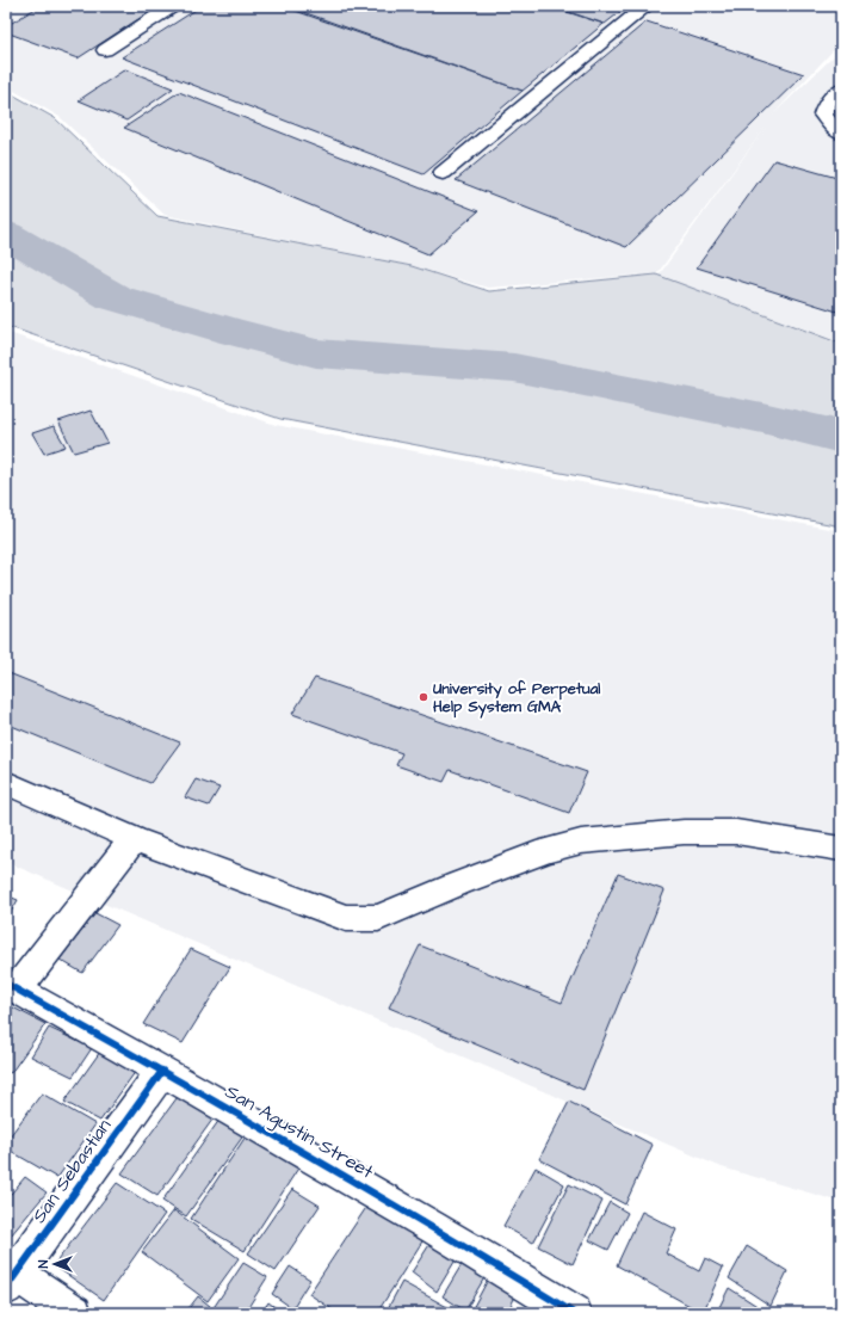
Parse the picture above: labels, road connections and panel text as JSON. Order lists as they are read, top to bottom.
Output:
{
  "streets": {
    "street": ["San Agustin Street", "San Sebastian"]
  },
  "crossings": [
    ["San Agustin Street", "San Sebastian"]
  ],
  "places": ["University of Perpetual Help System GMA"],
  "north": "left"
}
